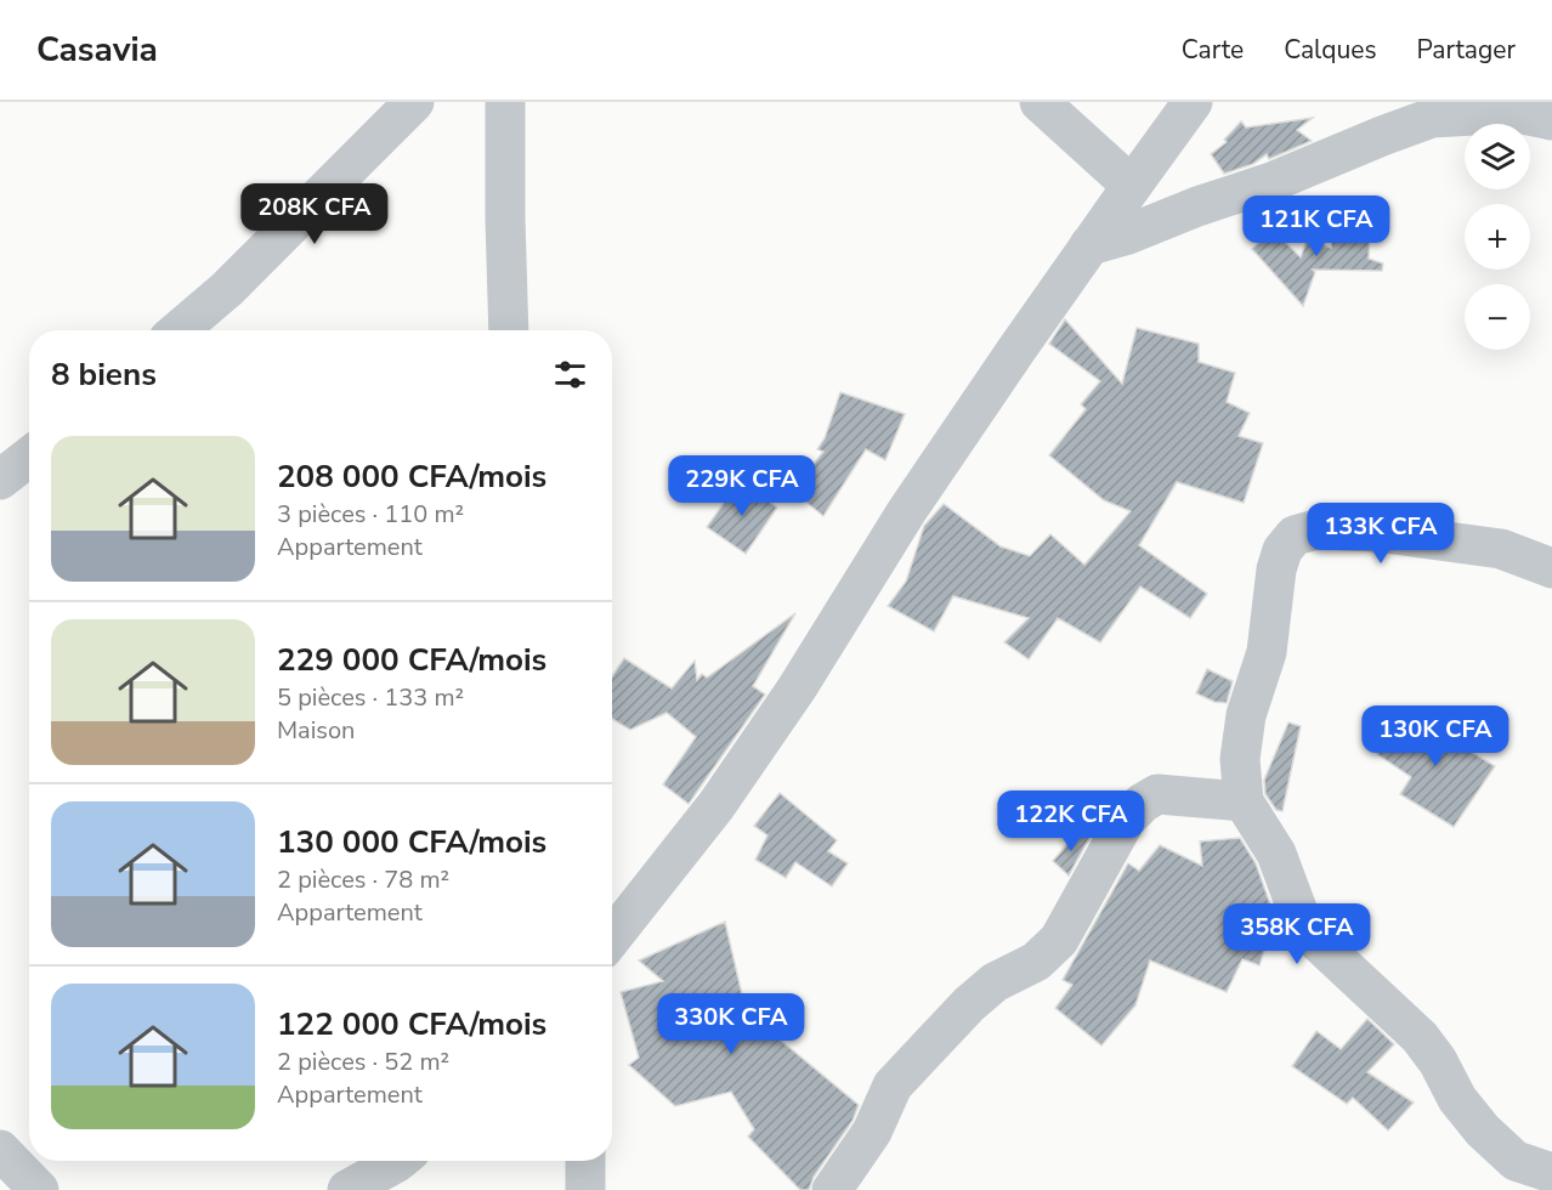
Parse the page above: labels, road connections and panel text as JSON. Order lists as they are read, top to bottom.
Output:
{
  "page": {
    "header": "Casavia",
    "nav": ["Carte", "Calques", "Partager"],
    "map_buttons": ["+", "−"],
    "price": [
      "208K CFA",
      "121K CFA",
      "229K CFA",
      "133K CFA",
      "130K CFA",
      "122K CFA",
      "358K CFA",
      "330K CFA"
    ],
    "heading": "8 biens",
    "list": [
      {
        "name": "208 000 CFA/mois",
        "note": "3 pièces · 110 m² · Appartement"
      },
      {
        "name": "229 000 CFA/mois",
        "note": "5 pièces · 133 m² · Maison"
      },
      {
        "name": "130 000 CFA/mois",
        "note": "2 pièces · 78 m² · Appartement"
      },
      {
        "name": "122 000 CFA/mois",
        "note": "2 pièces · 52 m² · Appartement"
      }
    ]
  }
}
